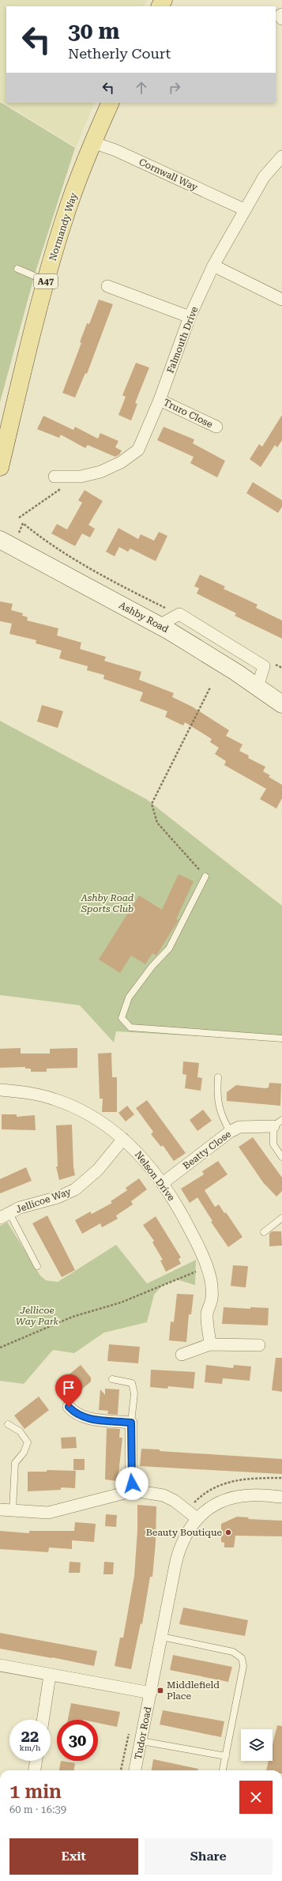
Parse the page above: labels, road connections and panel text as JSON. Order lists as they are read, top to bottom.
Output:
{
  "streets": {
    "main road": ["Normandy Way", "A47", "Ashby Road"],
    "street": [
      "Cornwall Way",
      "Falmouth Drive",
      "Truro Close",
      "Beatty Close",
      "Nelson Drive",
      "Jellicoe Way",
      "Tudor Road"
    ]
  },
  "crossings": [
    ["Cornwall Way", "Normandy Way"],
    ["Cornwall Way", "Falmouth Drive"],
    ["Falmouth Drive", "Truro Close"],
    ["Beatty Close", "Nelson Drive"],
    ["Nelson Drive", "Jellicoe Way"]
  ],
  "parks": ["Ashby Road Sports Club", "Jellicoe Way Park"],
  "places": {
    "other": ["Beauty Boutique"],
    "transit": ["Middlefield Place"]
  },
  "page": {
    "turn": ["30 m", "Netherly Court"],
    "speed": "22 km/h",
    "limit": "30",
    "heading": ["1 min", "60 m · 16:39"],
    "buttons": ["Exit", "Share"]
  }
}
